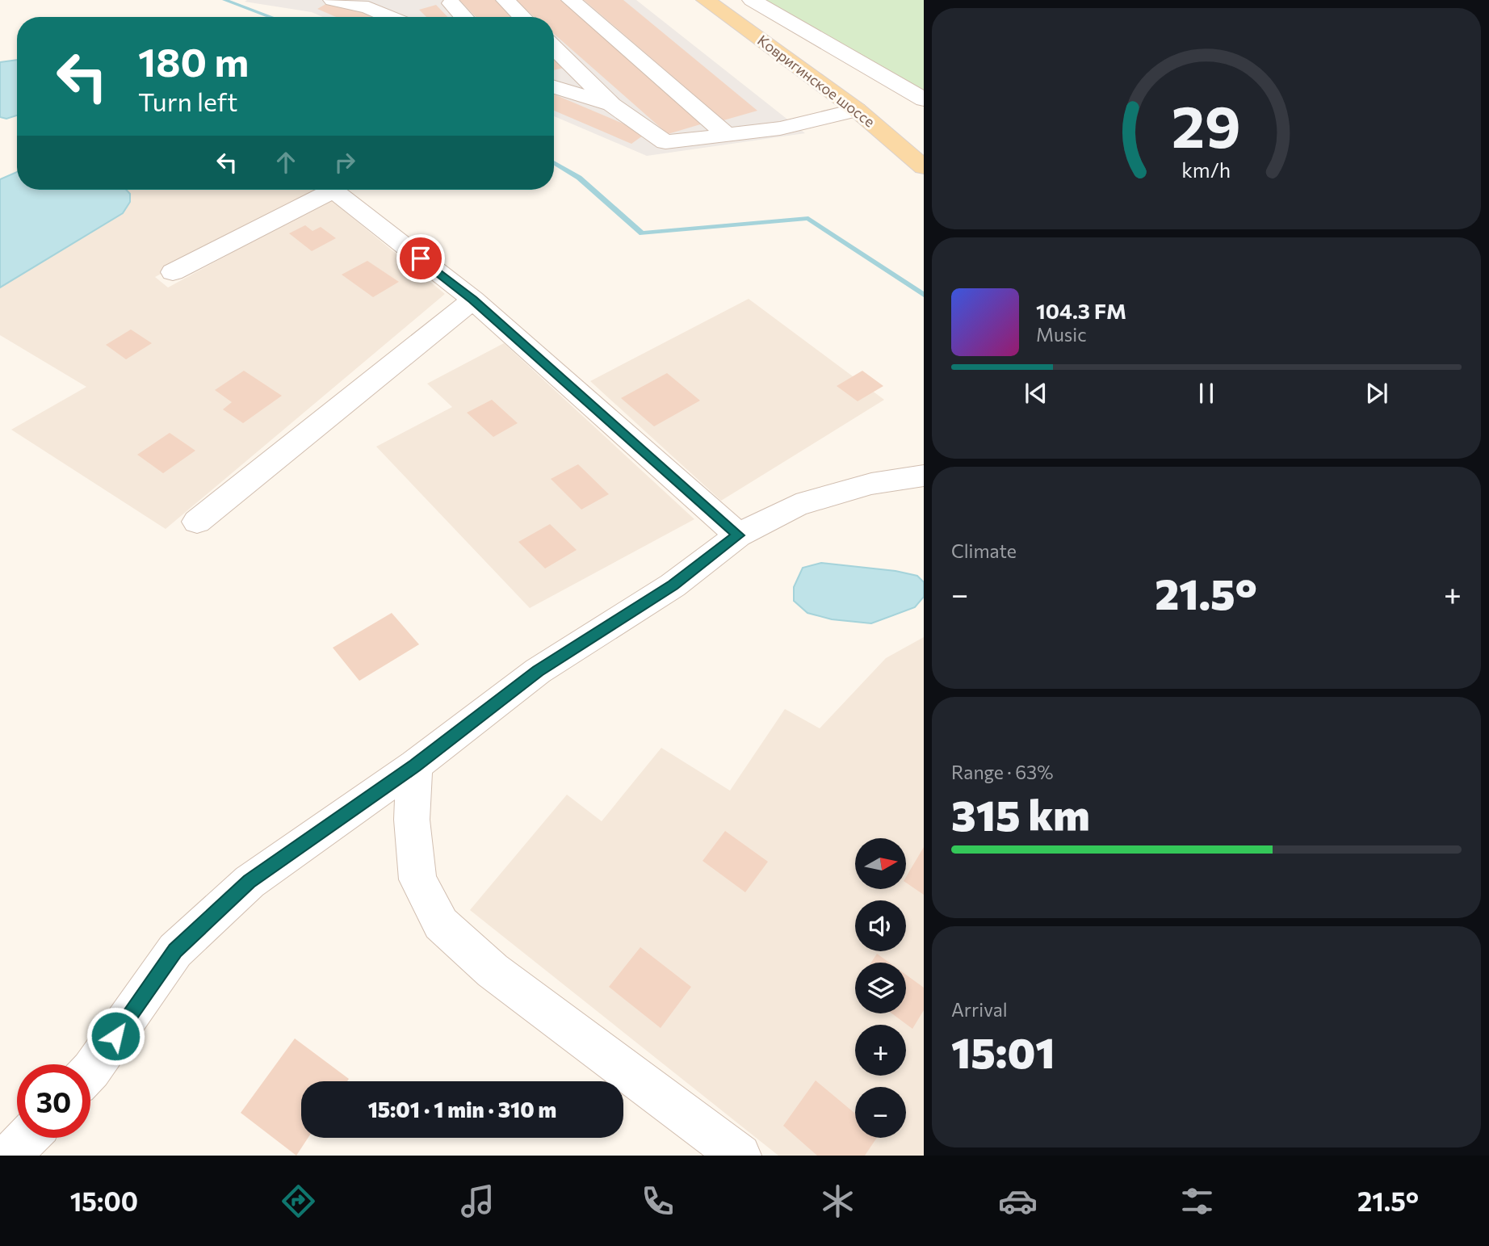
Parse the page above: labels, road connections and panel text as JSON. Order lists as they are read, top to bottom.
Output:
{
  "streets": {
    "main road": ["Ковригинское шоссе"]
  },
  "north": "right",
  "page": {
    "turn": ["180 m", "Turn left"],
    "song": ["104.3 FM", "Music"],
    "tile": [
      "Climate",
      ["Range · 63%", "315 km"],
      ["Arrival", "15:01"]
    ],
    "heat": ["−", "21.5°", "+"],
    "map_buttons": ["+", "−"],
    "limit": "30",
    "trip": "15:01 · 1 min · 310 m",
    "tabs": ["15:00", "21.5°"],
    "gauge": ["29", "km/h"]
  }
}
